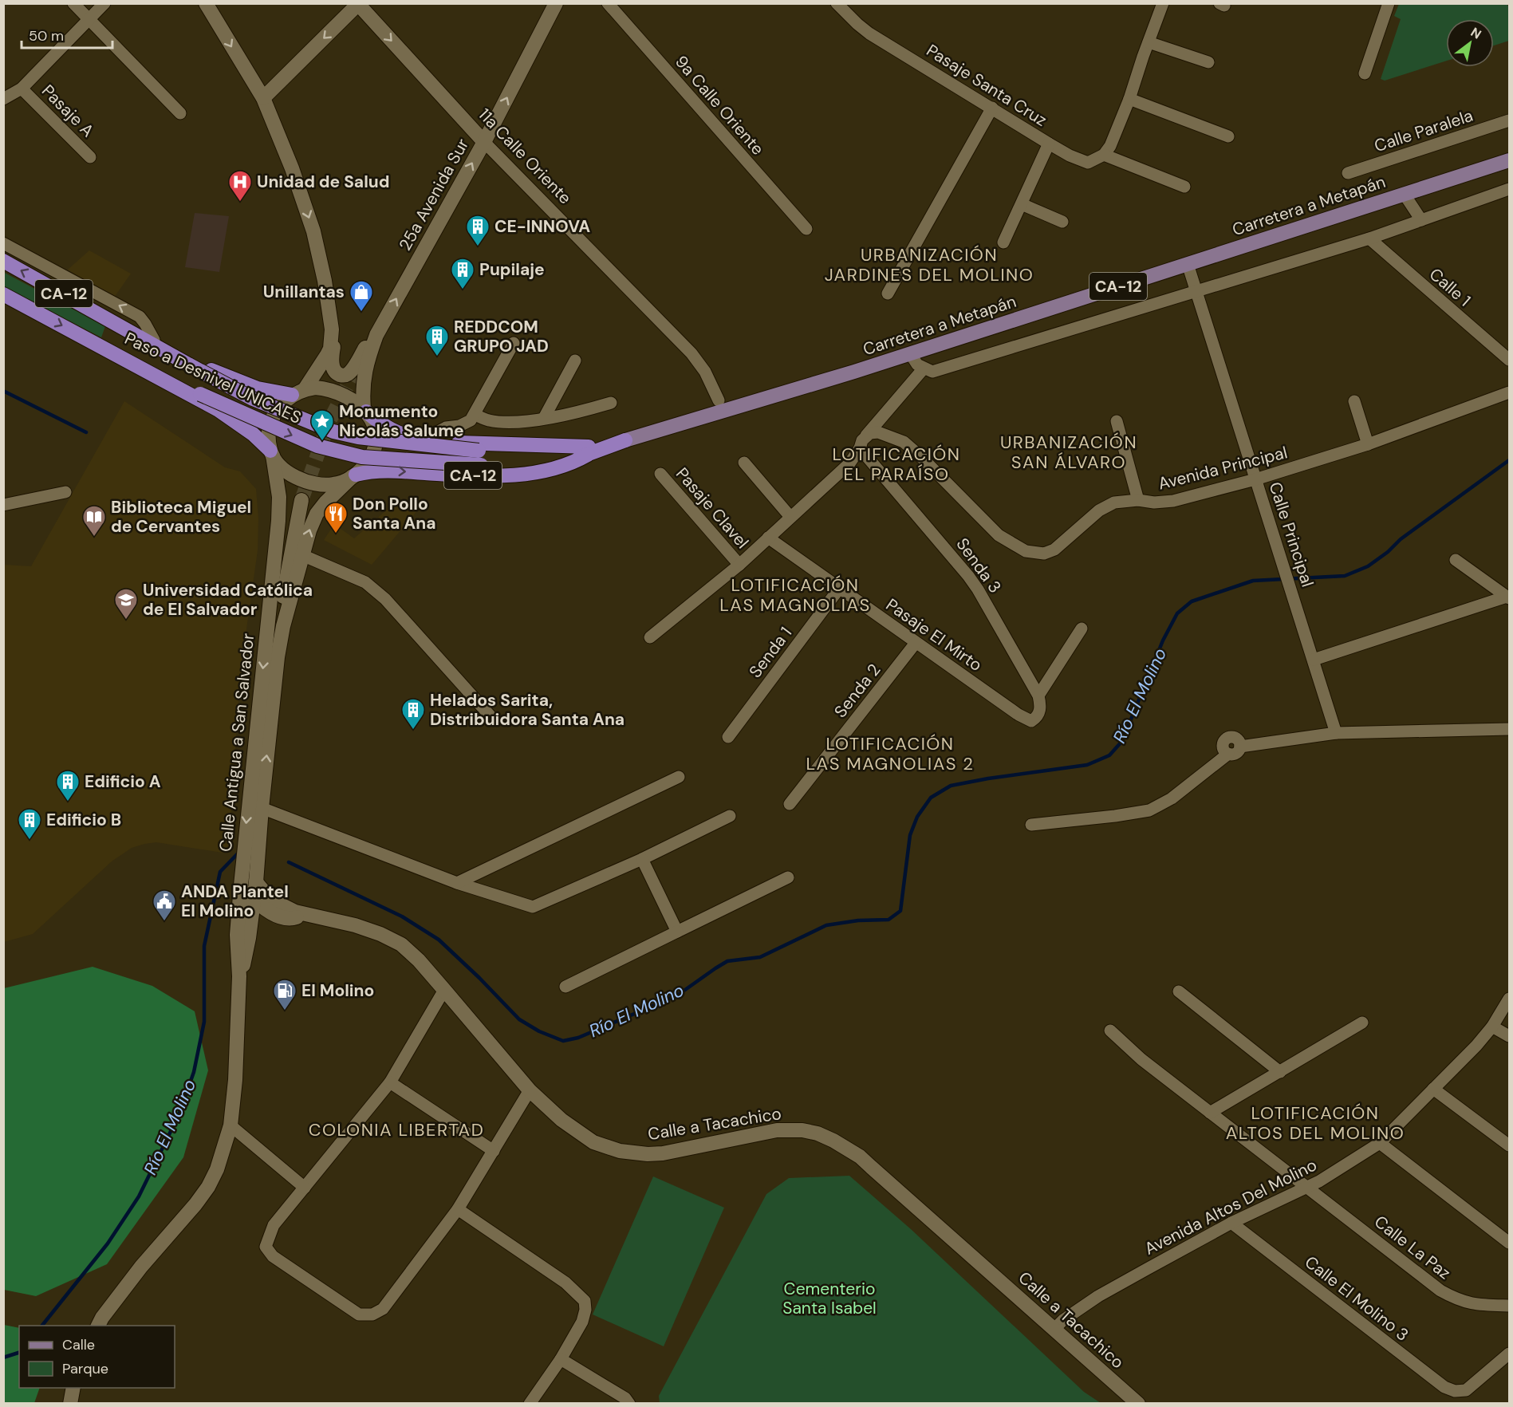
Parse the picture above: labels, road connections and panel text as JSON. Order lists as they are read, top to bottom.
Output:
{
  "streets": {
    "highway": ["CA-12", "Paso a Desnivel UNICAES"],
    "main road": [
      "11a Calle Oriente",
      "25a Avenida Sur",
      "Carretera a Metapán",
      "Calle Antigua a San Salvador",
      "Calle a Tacachico"
    ],
    "street": [
      "Pasaje Santa Cruz",
      "9a Calle Oriente",
      "Pasaje A",
      "Calle Paralela",
      "Calle 1",
      "Avenida Principal",
      "Pasaje Clavel",
      "Calle Principal",
      "Senda 3",
      "Pasaje El Mirto",
      "Senda 1",
      "Senda 2",
      "Avenida Altos Del Molino",
      "Calle La Paz",
      "Calle El Molino 3"
    ]
  },
  "crossings": [
    ["11a Calle Oriente", "25a Avenida Sur"],
    ["11a Calle Oriente", "Carretera a Metapán"],
    ["25a Avenida Sur", "CA-12"],
    ["25a Avenida Sur", "Calle Antigua a San Salvador"],
    ["Carretera a Metapán", "Paso a Desnivel UNICAES"],
    ["Carretera a Metapán", "Calle Principal"],
    ["CA-12", "Paso a Desnivel UNICAES"],
    ["CA-12", "Calle Antigua a San Salvador"],
    ["Avenida Principal", "Calle Principal"],
    ["Senda 3", "Pasaje El Mirto"],
    ["Pasaje El Mirto", "Senda 1"],
    ["Pasaje El Mirto", "Senda 2"],
    ["Calle a Tacachico", "Avenida Altos Del Molino"],
    ["Avenida Altos Del Molino", "Calle La Paz"],
    ["Avenida Altos Del Molino", "Calle El Molino 3"]
  ],
  "one_way": ["25a Avenida Sur"],
  "districts": [
    "URBANIZACIÓN JARDINES DEL MOLINO",
    "URBANIZACIÓN SAN ÁLVARO",
    "LOTIFICACIÓN EL PARAÍSO",
    "LOTIFICACIÓN LAS MAGNOLIAS",
    "LOTIFICACIÓN LAS MAGNOLIAS 2",
    "LOTIFICACIÓN ALTOS DEL MOLINO",
    "COLONIA LIBERTAD"
  ],
  "water": ["Río El Molino"],
  "parks": ["Cementerio Santa Isabel"],
  "places": {
    "hospital": ["Unidad de Salud"],
    "building": [
      "CE-INNOVA",
      "Pupilaje",
      "REDDCOM GRUPO JAD",
      "Helados Sarita, Distribuidora Santa Ana",
      "Edificio A",
      "Edificio B"
    ],
    "shop": ["Unillantas"],
    "place": ["Monumento Nicolás Salume"],
    "restaurant": ["Don Pollo Santa Ana"],
    "library": ["Biblioteca Miguel de Cervantes"],
    "school or university": ["Universidad Católica de El Salvador"],
    "public building": ["ANDA Plantel El Molino"],
    "fuel station": ["El Molino"]
  },
  "legend": ["Calle", "Parque"],
  "scale_bar": "50 m",
  "north": "top right"
}
